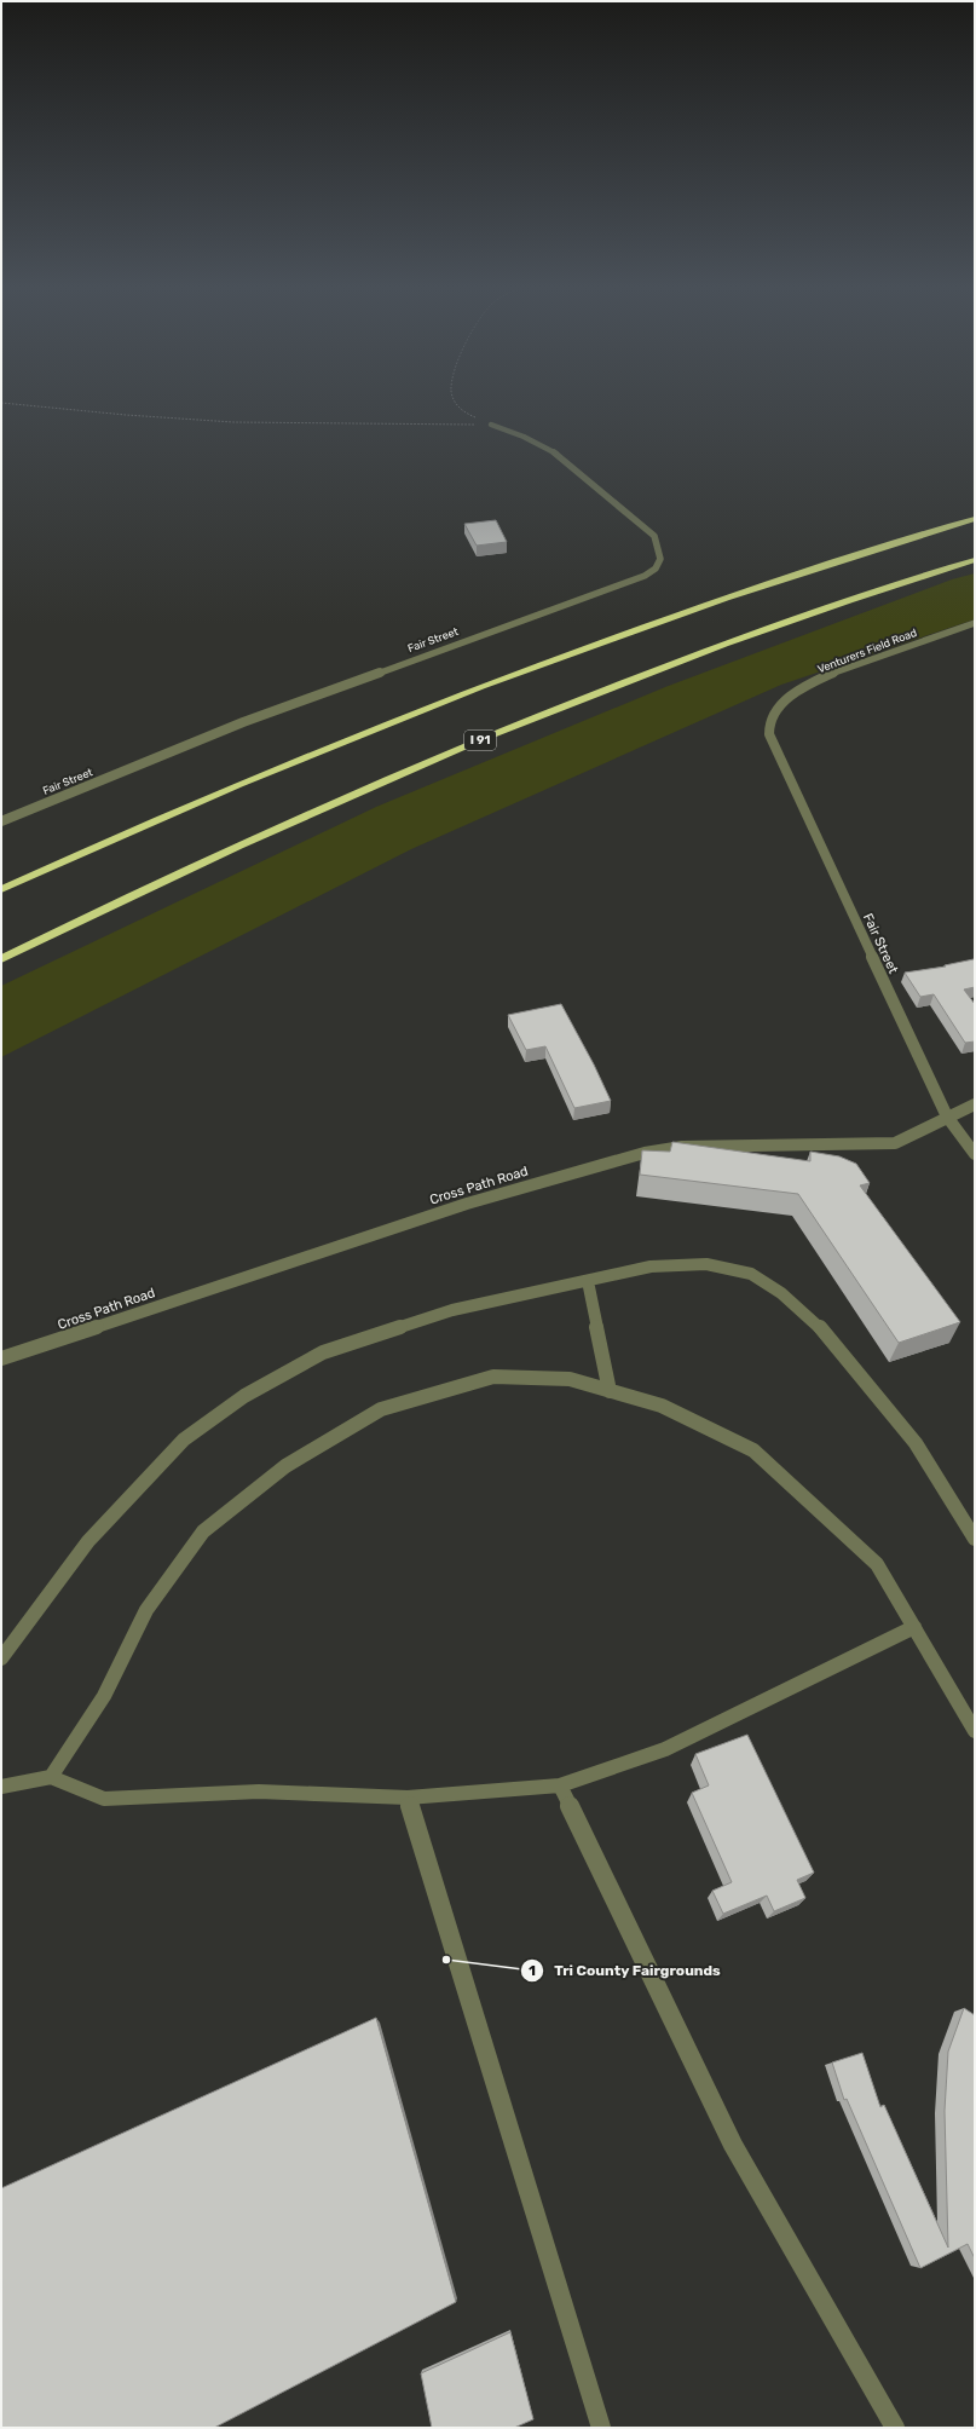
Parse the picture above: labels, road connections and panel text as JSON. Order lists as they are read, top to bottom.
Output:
{
  "streets": {
    "highway": ["I 91"],
    "street": ["Fair Street", "Venturers Field Road", "Cross Path Road"]
  },
  "crossings": [
    ["Fair Street", "Venturers Field Road"],
    ["Fair Street", "Cross Path Road"]
  ],
  "places": ["Tri County Fairgrounds"]
}
